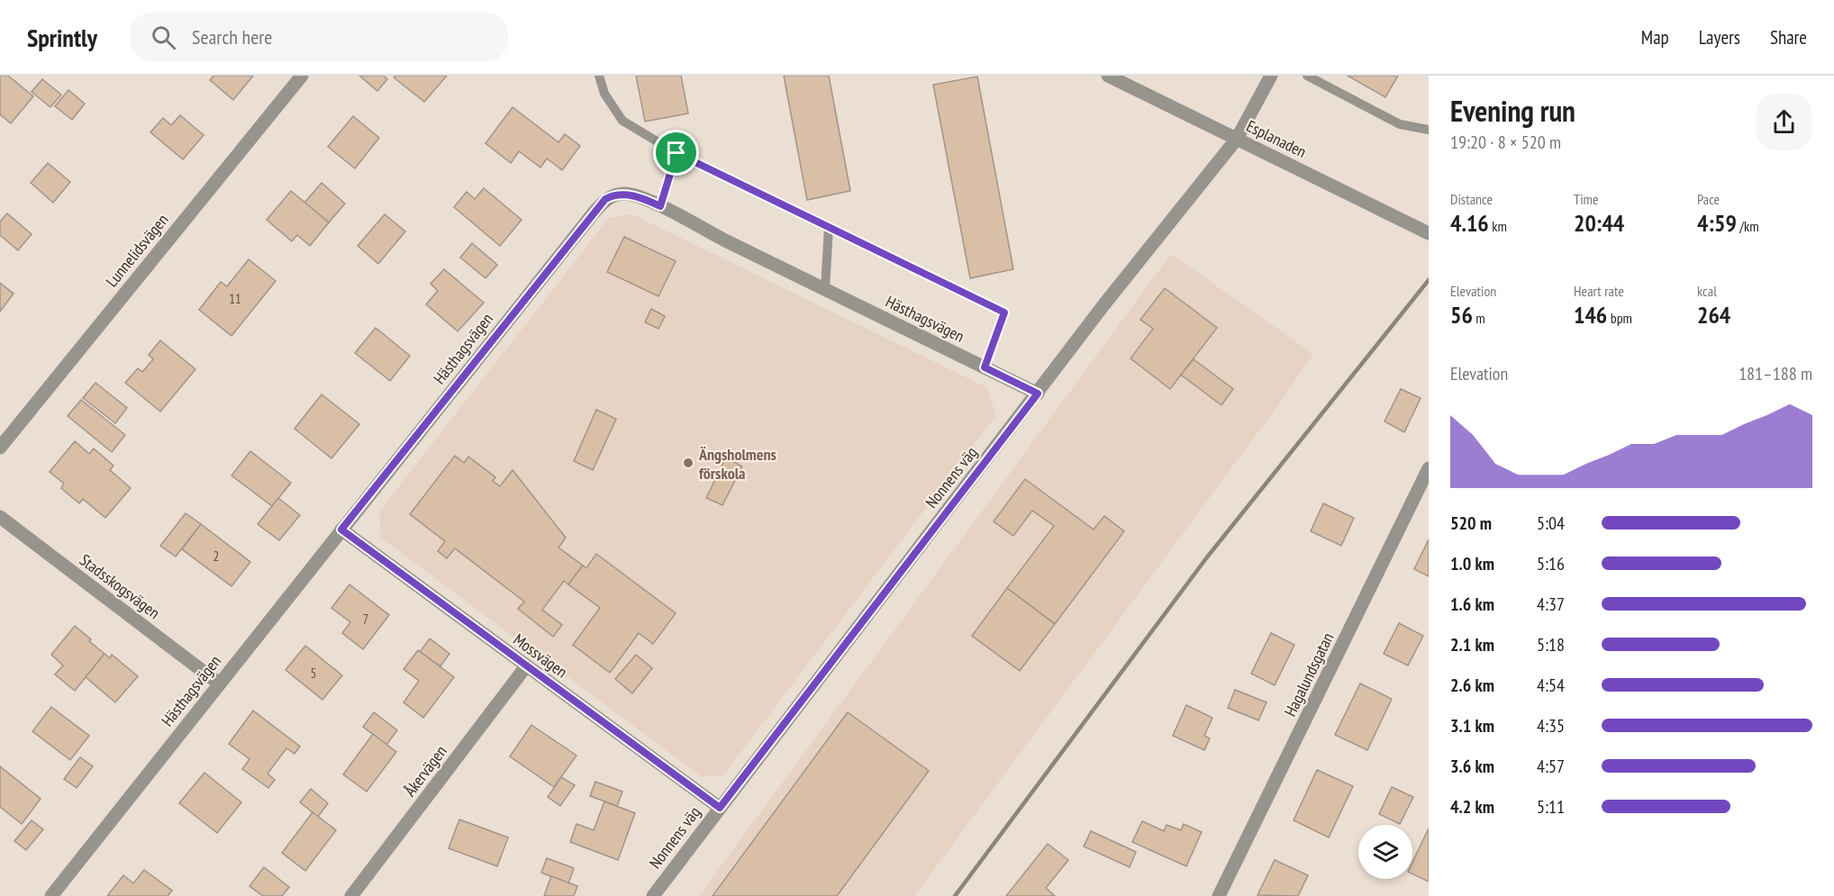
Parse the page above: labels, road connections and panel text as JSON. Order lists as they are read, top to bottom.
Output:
{
  "streets": {
    "street": [
      "Esplanaden",
      "Lunnelidsvägen",
      "Hästhagsvägen",
      "Nonnens väg",
      "Stadsskogsvägen",
      "Mossvägen",
      "Hagalundsgatan",
      "Åkervägen"
    ]
  },
  "crossings": [
    ["Esplanaden", "Nonnens väg"],
    ["Hästhagsvägen", "Nonnens väg"],
    ["Hästhagsvägen", "Stadsskogsvägen"],
    ["Hästhagsvägen", "Mossvägen"],
    ["Nonnens väg", "Mossvägen"],
    ["Mossvägen", "Åkervägen"]
  ],
  "places": ["Ängsholmens förskola"],
  "house_numbers": [
    "11",
    "2",
    "7",
    "5"
  ],
  "page": {
    "header": "Sprintly",
    "search": "Search here",
    "nav": ["Map", "Layers", "Share"],
    "heading": ["Evening run", "19:20 · 8 × 520 m"],
    "stats": [
      ["Distance", "4.16 km"],
      ["Time", "20:44"],
      ["Pace", "4:59 /km"],
      ["Elevation", "56 m"],
      ["Heart rate", "146 bpm"],
      ["kcal", "264"]
    ],
    "chart": ["Elevation", "181–188 m"],
    "list": [
      {
        "name": "520 m",
        "note": "5:04"
      },
      {
        "name": "1.0 km",
        "note": "5:16"
      },
      {
        "name": "1.6 km",
        "note": "4:37"
      },
      {
        "name": "2.1 km",
        "note": "5:18"
      },
      {
        "name": "2.6 km",
        "note": "4:54"
      },
      {
        "name": "3.1 km",
        "note": "4:35"
      },
      {
        "name": "3.6 km",
        "note": "4:57"
      },
      {
        "name": "4.2 km",
        "note": "5:11"
      }
    ]
  }
}
